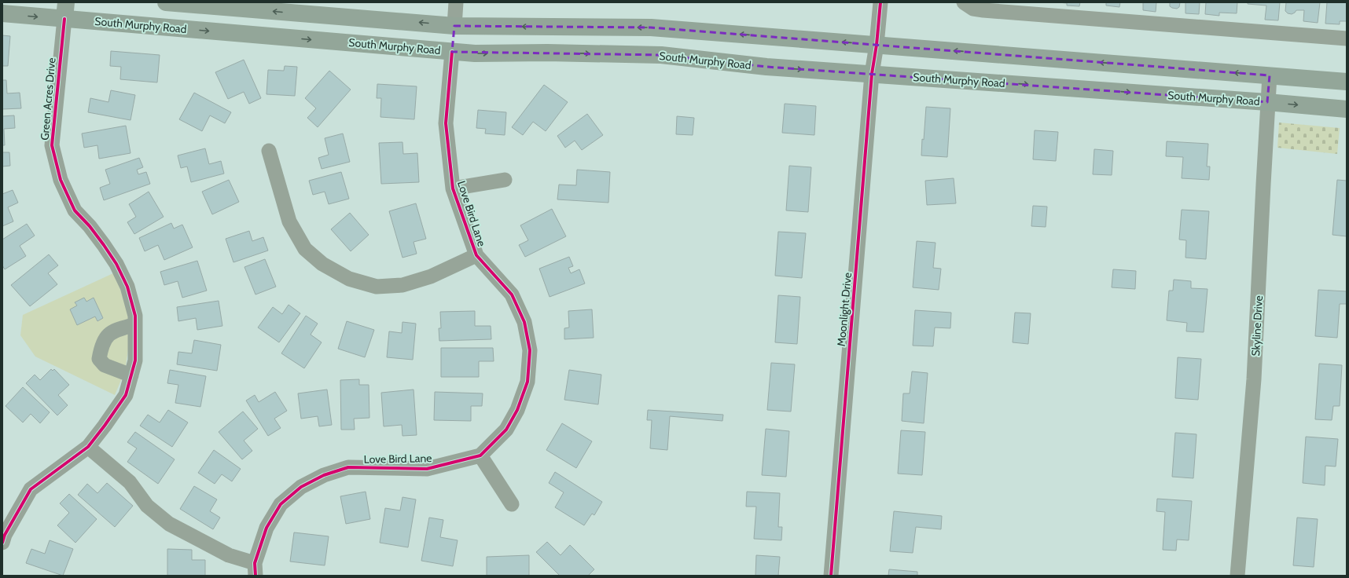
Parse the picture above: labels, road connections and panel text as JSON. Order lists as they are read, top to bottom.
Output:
{
  "streets": {
    "main road": ["South Murphy Road"],
    "street": [
      "Green Acres Drive",
      "Love Bird Lane",
      "Moonlight Drive",
      "Skyline Drive"
    ]
  },
  "crossings": [
    ["South Murphy Road", "Green Acres Drive"],
    ["South Murphy Road", "Love Bird Lane"],
    ["South Murphy Road", "Moonlight Drive"],
    ["South Murphy Road", "Skyline Drive"]
  ]
}
